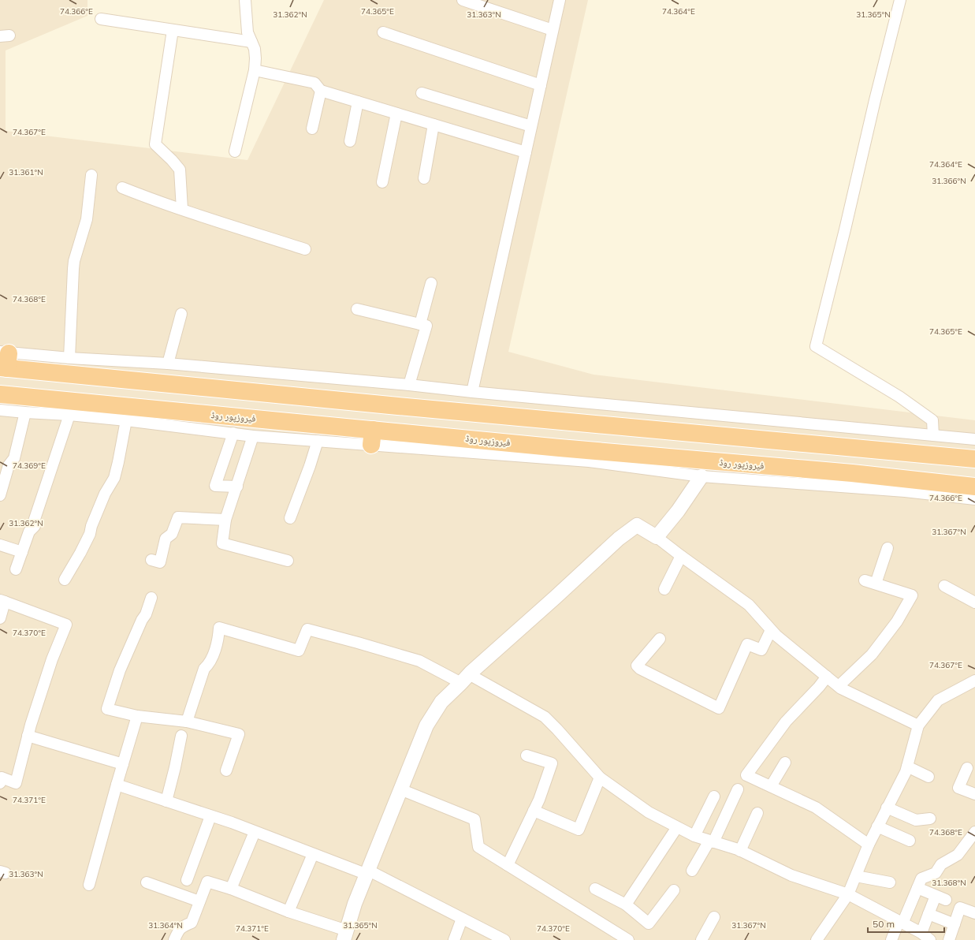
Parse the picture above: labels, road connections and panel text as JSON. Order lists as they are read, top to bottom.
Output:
{
  "streets": {
    "highway": ["فیروزپور روڈ"]
  },
  "scale_bar": "50 m",
  "coordinates": [
    "74.366°E",
    "74.365°E",
    "74.364°E",
    "31.362°N",
    "31.363°N",
    "31.365°N",
    "74.367°E",
    "31.361°N",
    "31.366°N",
    "74.368°E",
    "74.369°E",
    "31.367°N",
    "74.370°E",
    "74.371°E",
    "31.368°N",
    "31.364°N"
  ]
}
